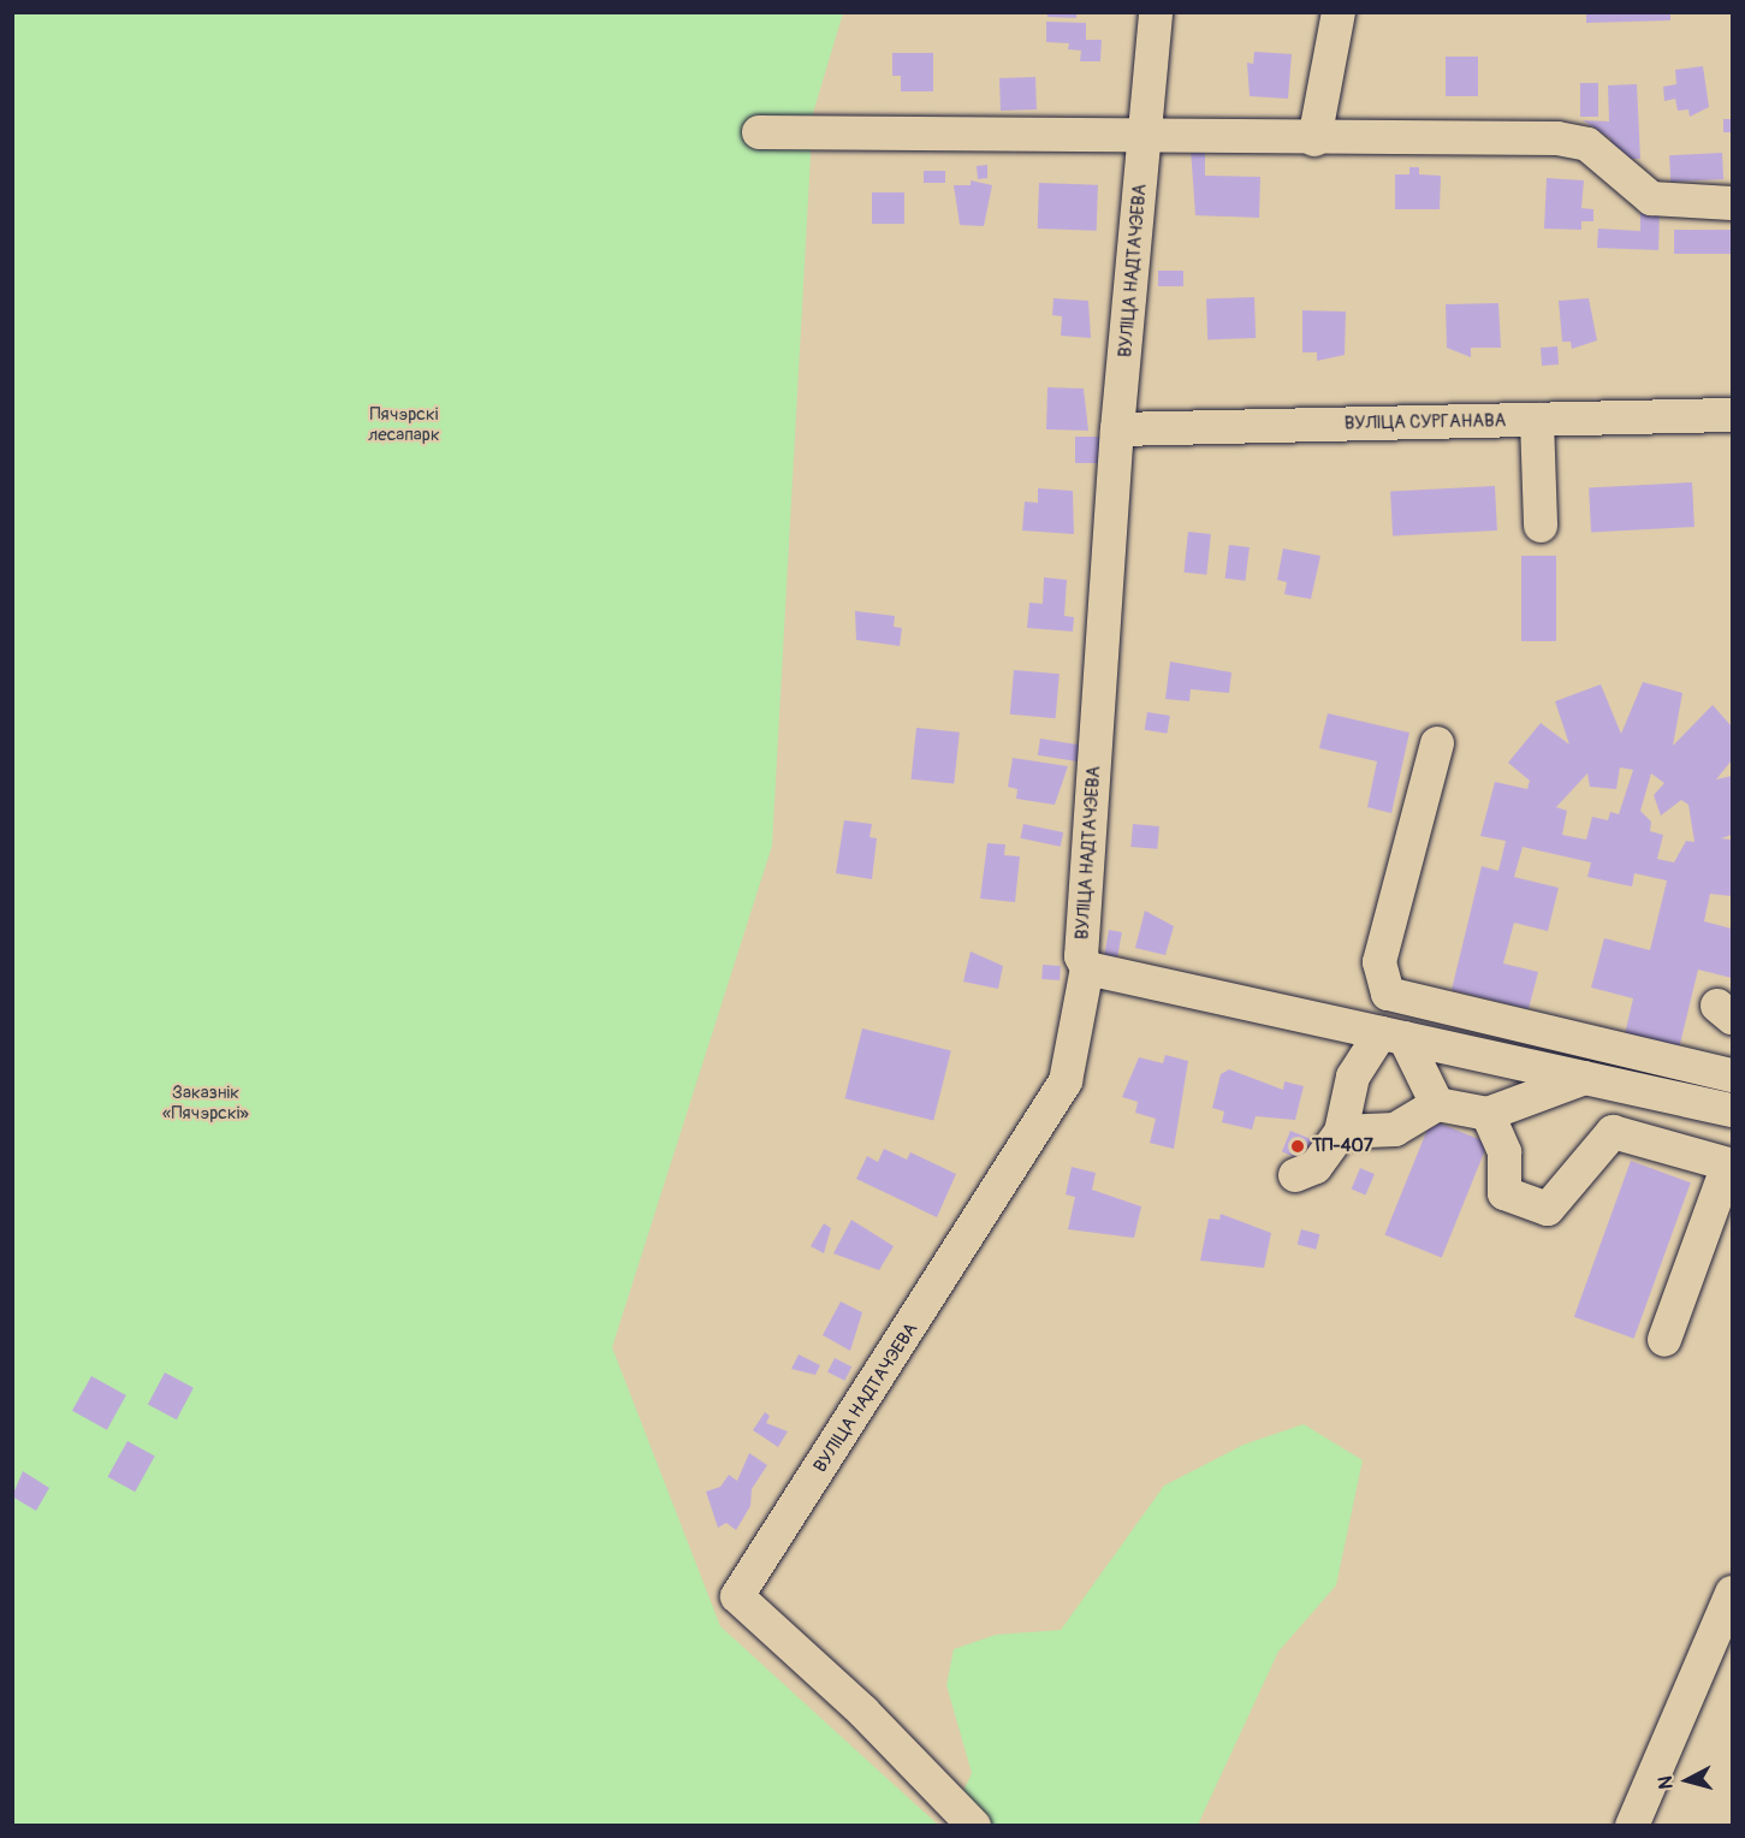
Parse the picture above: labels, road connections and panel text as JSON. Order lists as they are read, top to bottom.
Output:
{
  "streets": {
    "street": ["ВУЛІЦА НАДТАЧЭЕВА", "ВУЛІЦА СУРГАНАВА"]
  },
  "crossings": [
    ["ВУЛІЦА НАДТАЧЭЕВА", "ВУЛІЦА СУРГАНАВА"]
  ],
  "parks": ["Пячэрскі лесапарк", "Заказнік «Пячэрскі»"],
  "places": ["ТП-407"],
  "north": "left"
}
